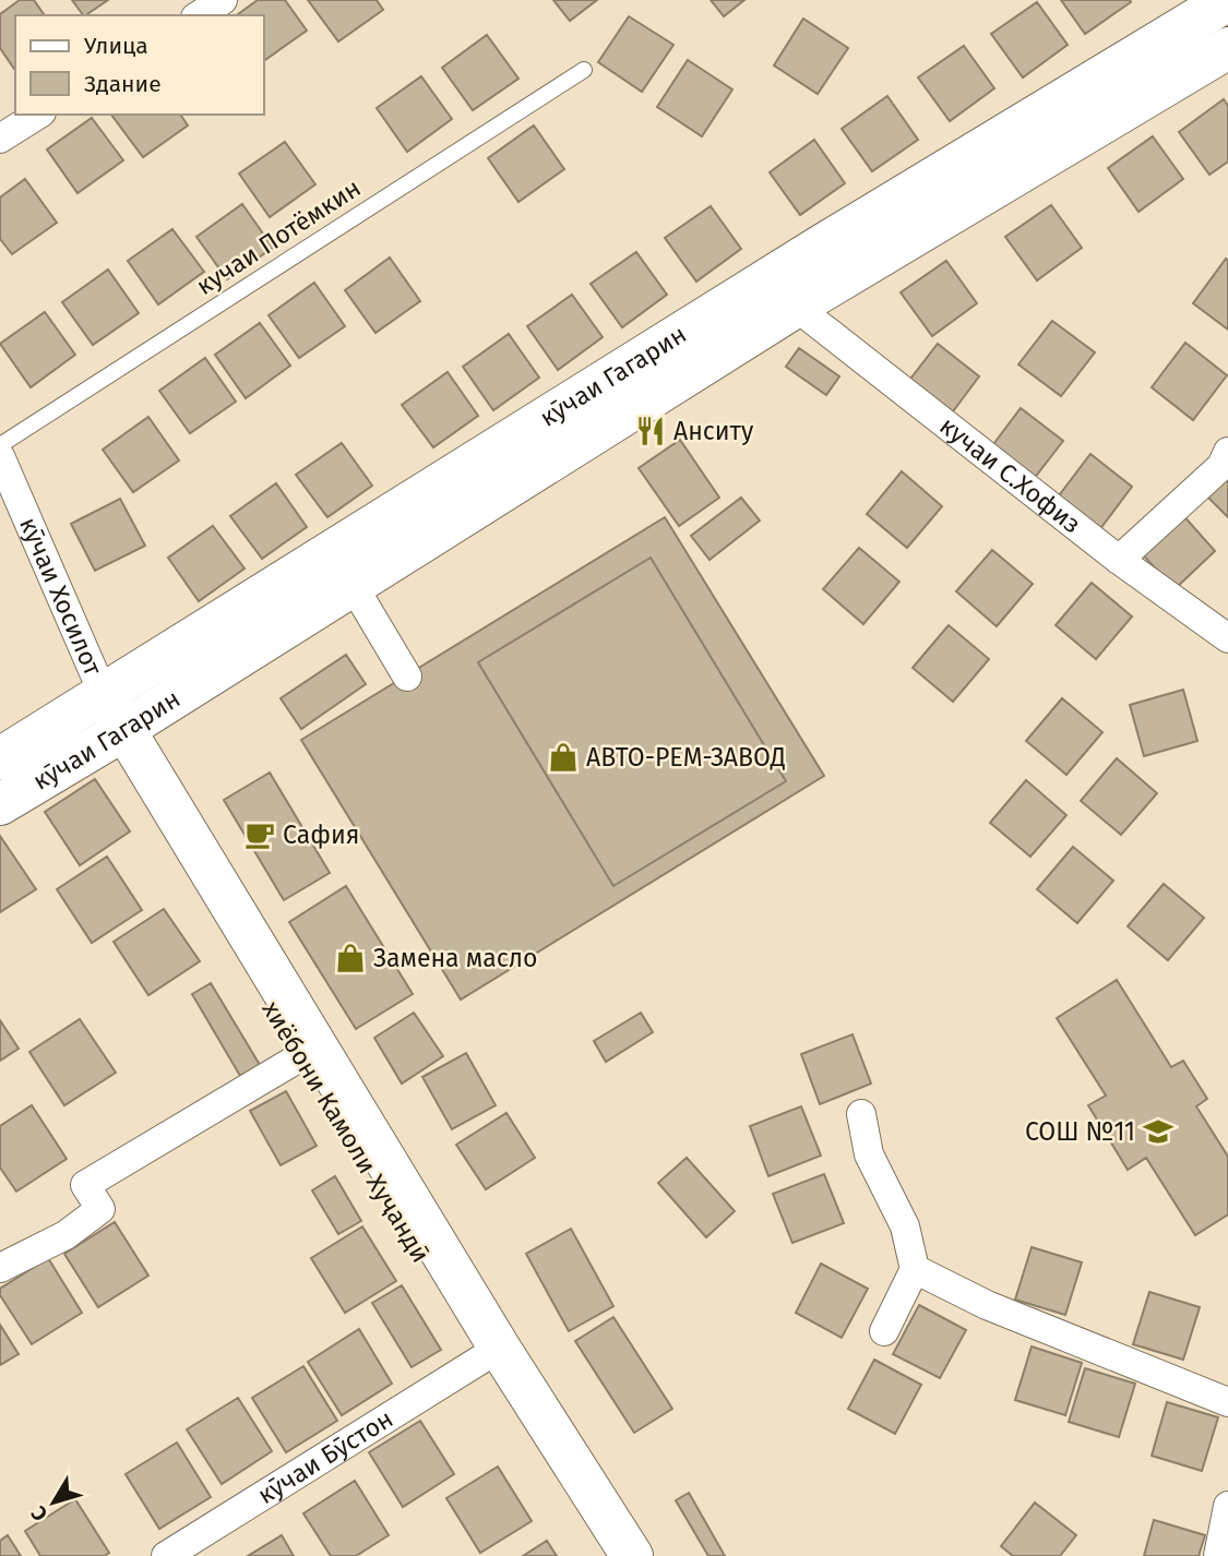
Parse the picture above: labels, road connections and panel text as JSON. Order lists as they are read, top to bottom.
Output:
{
  "streets": {
    "main road": ["кӯчаи Гагарин", "хиёбони Камоли Хуҷандӣ"],
    "street": ["кучаи С.Хофиз", "кӯчаи Хосилот", "кӯчаи Бӯстон"],
    "lane": ["кучаи Потёмкин"]
  },
  "crossings": [
    ["кӯчаи Гагарин", "кучаи С.Хофиз"],
    ["кӯчаи Гагарин", "кӯчаи Хосилот"],
    ["кӯчаи Гагарин", "хиёбони Камоли Хуҷандӣ"],
    ["кӯчаи Хосилот", "хиёбони Камоли Хуҷандӣ"],
    ["хиёбони Камоли Хуҷандӣ", "кӯчаи Бӯстон"]
  ],
  "places": {
    "restaurant": ["Анситу"],
    "shop": ["АВТО-РЕМ-ЗАВОД", "Замена масло"],
    "cafe": ["Сафия"],
    "school or university": ["СОШ №11"]
  },
  "legend": ["Улица", "Здание"],
  "north": "bottom left"
}
